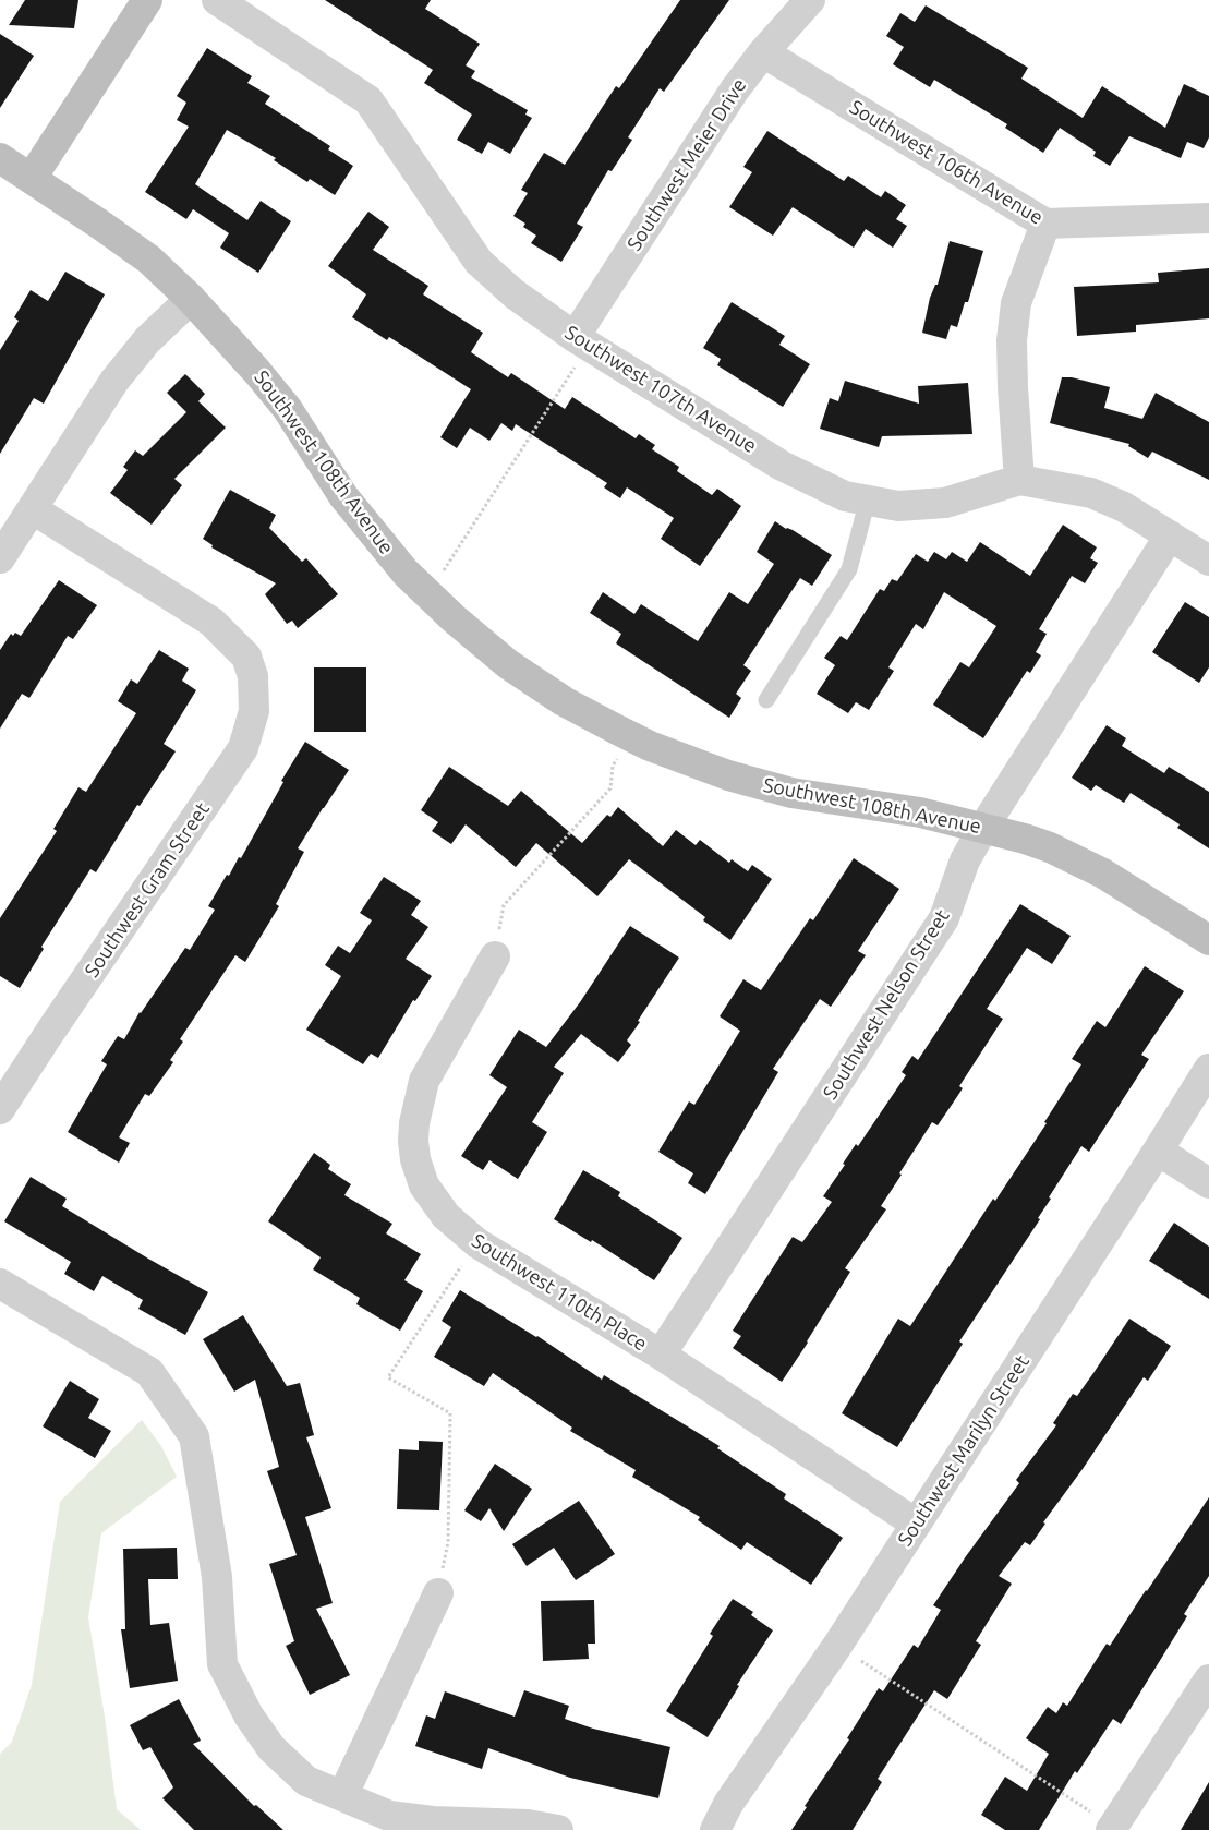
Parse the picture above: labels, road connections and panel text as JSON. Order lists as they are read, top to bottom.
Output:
{
  "streets": {
    "street": [
      "Southwest 106th Avenue",
      "Southwest Meier Drive",
      "Southwest 107th Avenue",
      "Southwest 108th Avenue",
      "Southwest Gram Street",
      "Southwest Nelson Street",
      "Southwest 110th Place",
      "Southwest Marilyn Street"
    ]
  },
  "crossings": [
    ["Southwest 106th Avenue", "Southwest Meier Drive"],
    ["Southwest Meier Drive", "Southwest 107th Avenue"],
    ["Southwest 107th Avenue", "Southwest Nelson Street"],
    ["Southwest 108th Avenue", "Southwest Nelson Street"],
    ["Southwest Nelson Street", "Southwest 110th Place"],
    ["Southwest 110th Place", "Southwest Marilyn Street"]
  ]
}
